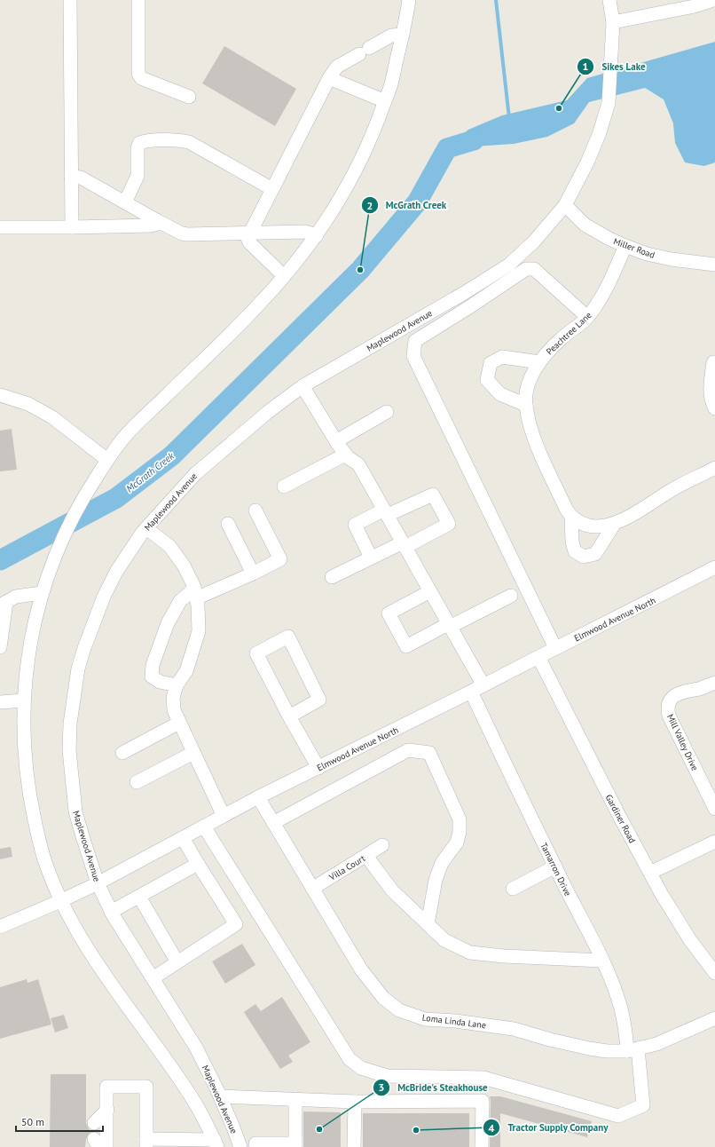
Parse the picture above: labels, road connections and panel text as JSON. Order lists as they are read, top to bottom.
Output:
{
  "streets": {
    "street": [
      "Miller Road",
      "Maplewood Avenue",
      "Peachtree Lane",
      "Elmwood Avenue North",
      "Mill Valley Drive",
      "Gardiner Road",
      "Villa Court",
      "Tamarron Drive",
      "Loma Linda Lane"
    ]
  },
  "crossings": [
    ["Miller Road", "Maplewood Avenue"],
    ["Miller Road", "Peachtree Lane"],
    ["Maplewood Avenue", "Elmwood Avenue North"],
    ["Elmwood Avenue North", "Gardiner Road"],
    ["Elmwood Avenue North", "Tamarron Drive"],
    ["Elmwood Avenue North", "Loma Linda Lane"],
    ["Villa Court", "Loma Linda Lane"],
    ["Tamarron Drive", "Loma Linda Lane"]
  ],
  "water": ["McGrath Creek"],
  "places": [
    "Sikes Lake",
    "McGrath Creek",
    "McBride's Steakhouse",
    "Tractor Supply Company"
  ],
  "scale_bar": "50 m"
}
